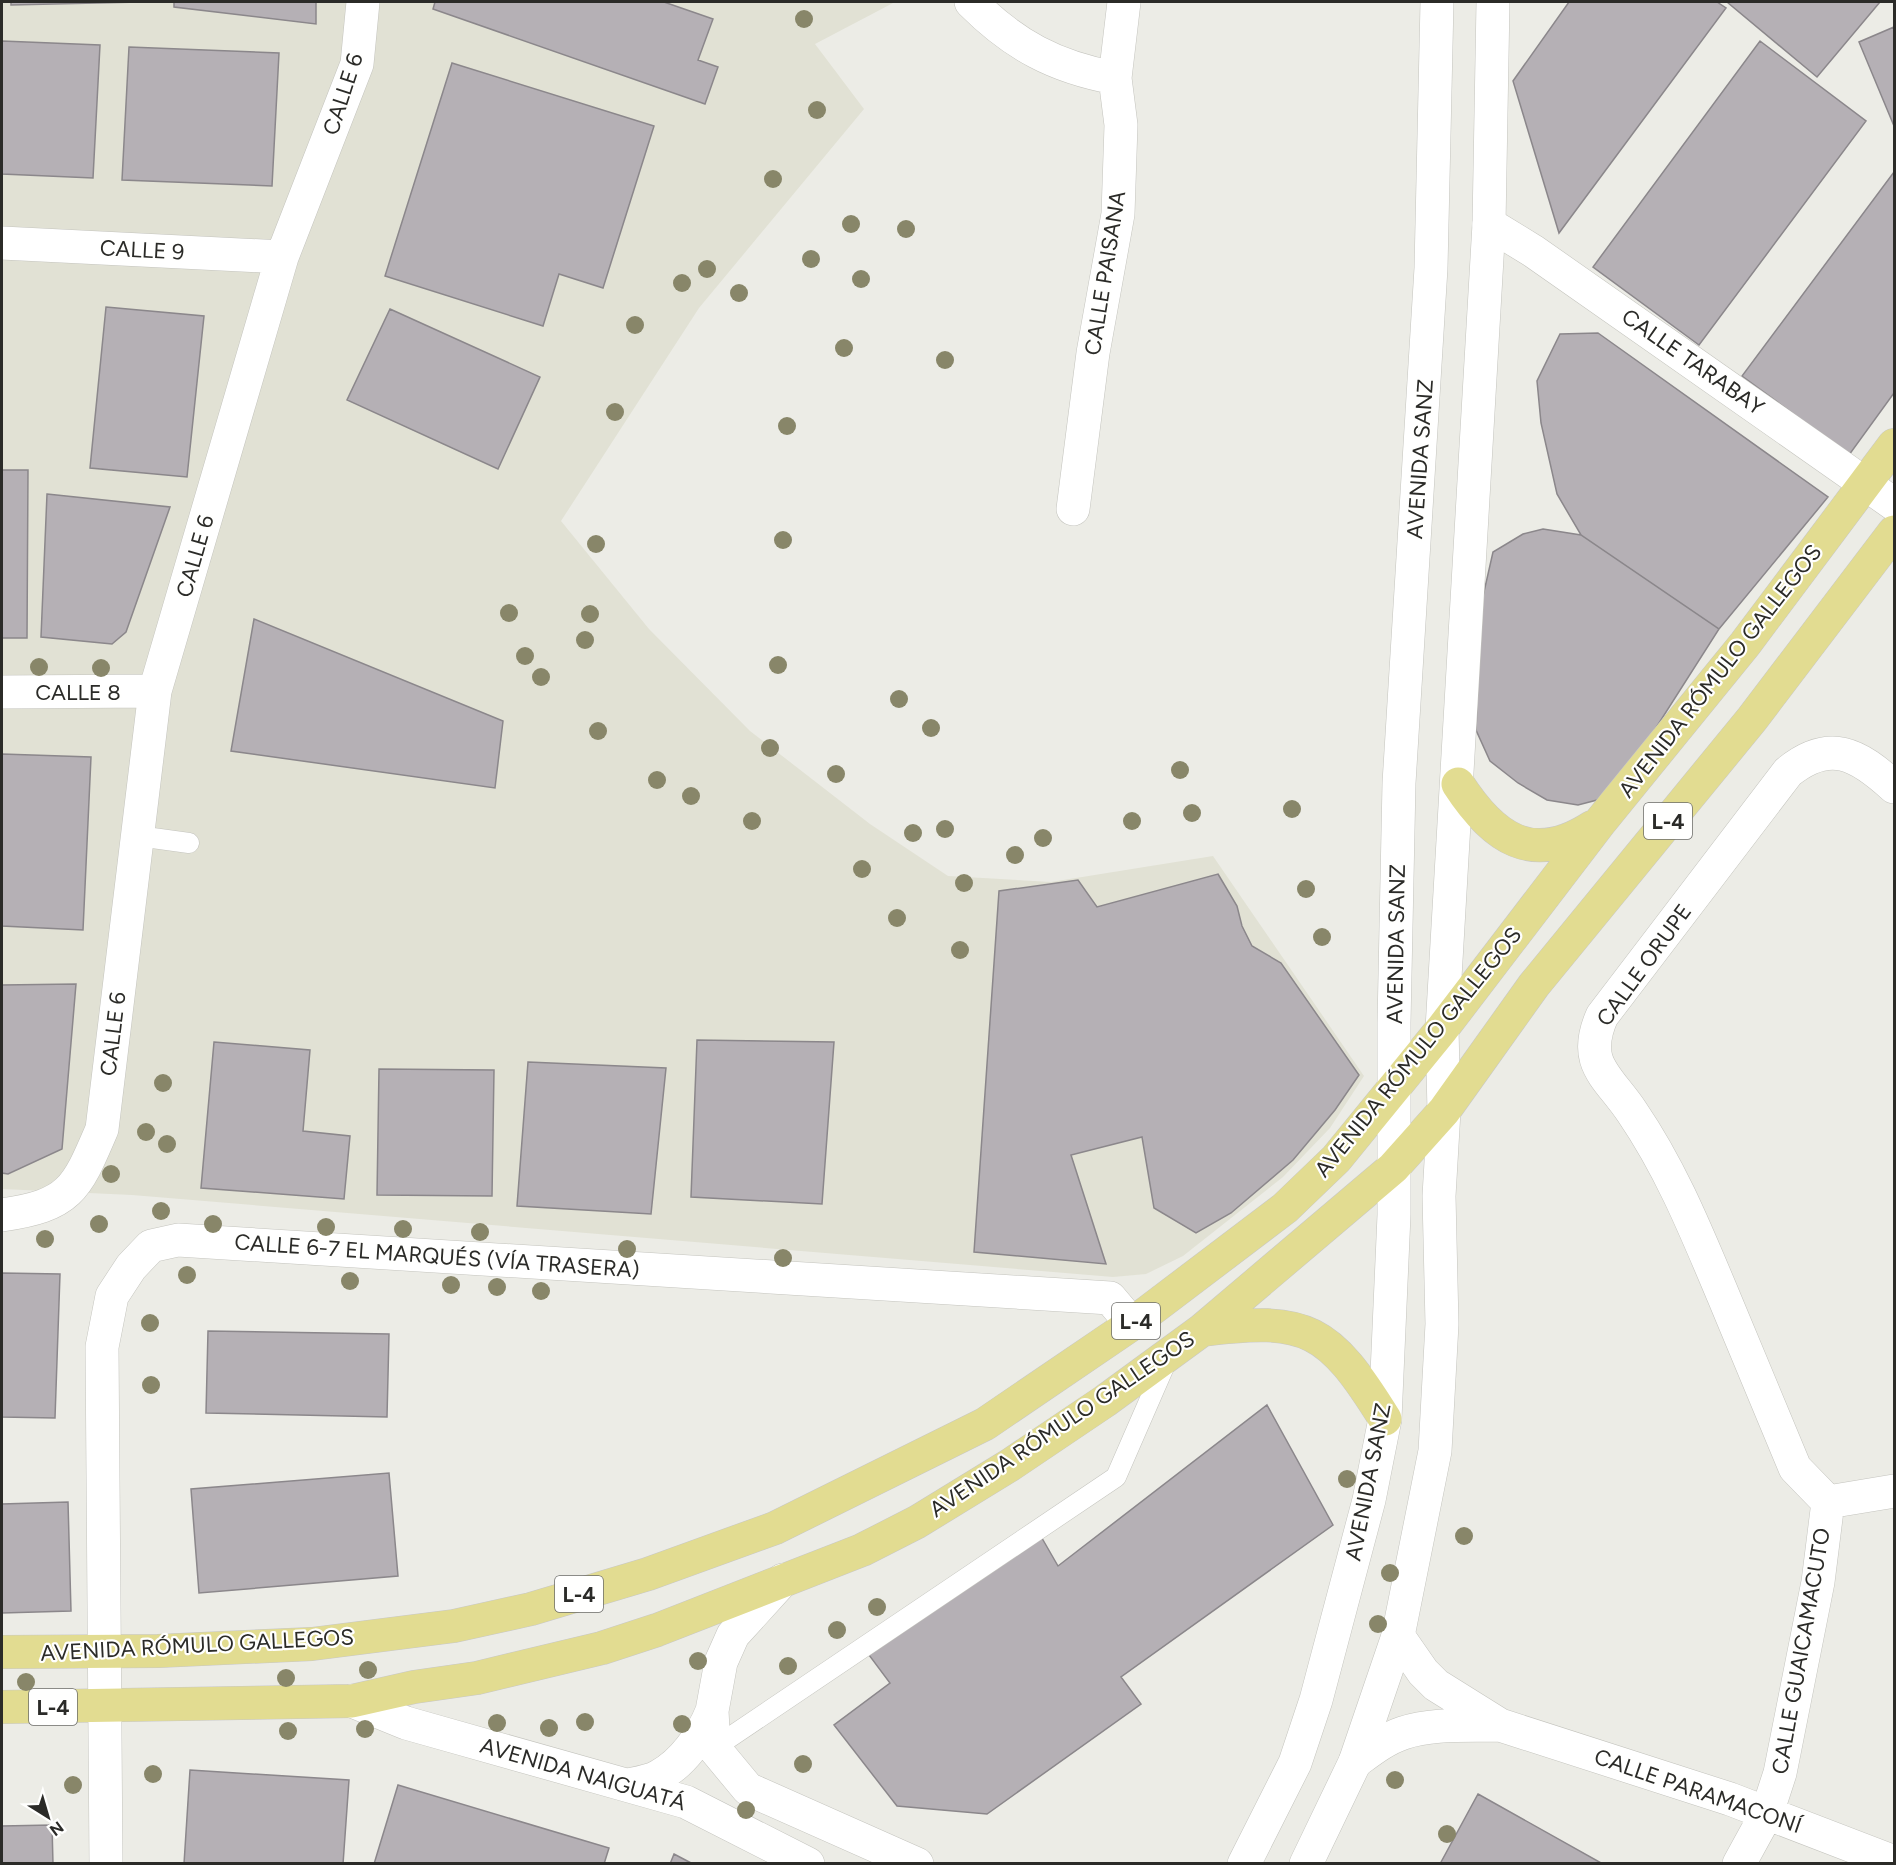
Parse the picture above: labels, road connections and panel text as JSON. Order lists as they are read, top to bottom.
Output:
{
  "streets": {
    "main road": ["AVENIDA RÓMULO GALLEGOS", "L-4"],
    "street": [
      "CALLE 6",
      "CALLE 9",
      "CALLE PAISANA",
      "CALLE TARABAY",
      "AVENIDA SANZ",
      "CALLE 8",
      "CALLE ORUPE",
      "CALLE 6-7 EL MARQUÉS (VÍA TRASERA)",
      "CALLE GUAICAMACUTO",
      "AVENIDA NAIGUATÁ",
      "CALLE PARAMACONÍ"
    ]
  },
  "crossings": [
    ["CALLE 6", "CALLE 9"],
    ["CALLE 6", "CALLE 8"],
    ["CALLE TARABAY", "AVENIDA RÓMULO GALLEGOS"],
    ["AVENIDA SANZ", "AVENIDA RÓMULO GALLEGOS"],
    ["AVENIDA RÓMULO GALLEGOS", "CALLE 6-7 EL MARQUÉS (VÍA TRASERA)"],
    ["AVENIDA RÓMULO GALLEGOS", "AVENIDA NAIGUATÁ"],
    ["CALLE ORUPE", "CALLE GUAICAMACUTO"],
    ["CALLE GUAICAMACUTO", "CALLE PARAMACONÍ"]
  ],
  "north": "bottom right"
}
